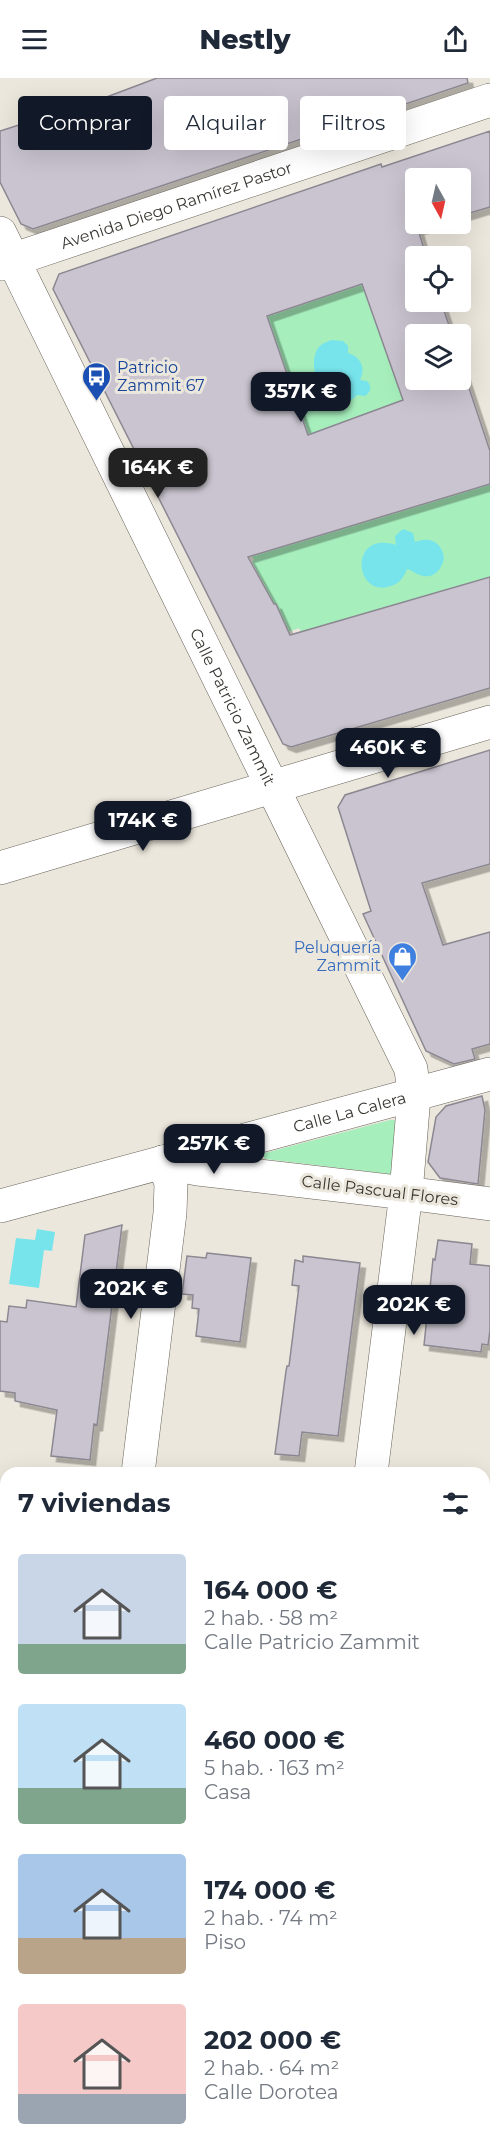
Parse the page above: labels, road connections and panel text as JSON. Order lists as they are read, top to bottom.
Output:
{
  "streets": {
    "street": [
      "Avenida Diego Ramírez Pastor",
      "Calle Patricio Zammit",
      "Calle La Calera",
      "Calle Pascual Flores"
    ]
  },
  "crossings": [
    ["Avenida Diego Ramírez Pastor", "Calle Patricio Zammit"],
    ["Calle Patricio Zammit", "Calle La Calera"],
    ["Calle Patricio Zammit", "Calle Pascual Flores"],
    ["Calle La Calera", "Calle Pascual Flores"]
  ],
  "places": {
    "bus stop": ["Patricio Zammit 67"],
    "shop": ["Peluquería Zammit"]
  },
  "north": "bottom",
  "page": {
    "header": "Nestly",
    "chip": ["Comprar", "Alquilar", "Filtros"],
    "price": [
      "357K €",
      "164K €",
      "460K €",
      "174K €",
      "257K €",
      "202K €",
      "202K €"
    ],
    "heading": "7 viviendas",
    "list": [
      {
        "name": "164 000 €",
        "note": "2 hab. · 58 m² · Calle Patricio Zammit"
      },
      {
        "name": "460 000 €",
        "note": "5 hab. · 163 m² · Casa"
      },
      {
        "name": "174 000 €",
        "note": "2 hab. · 74 m² · Piso"
      },
      {
        "name": "202 000 €",
        "note": "2 hab. · 64 m² · Calle Dorotea"
      }
    ]
  }
}
